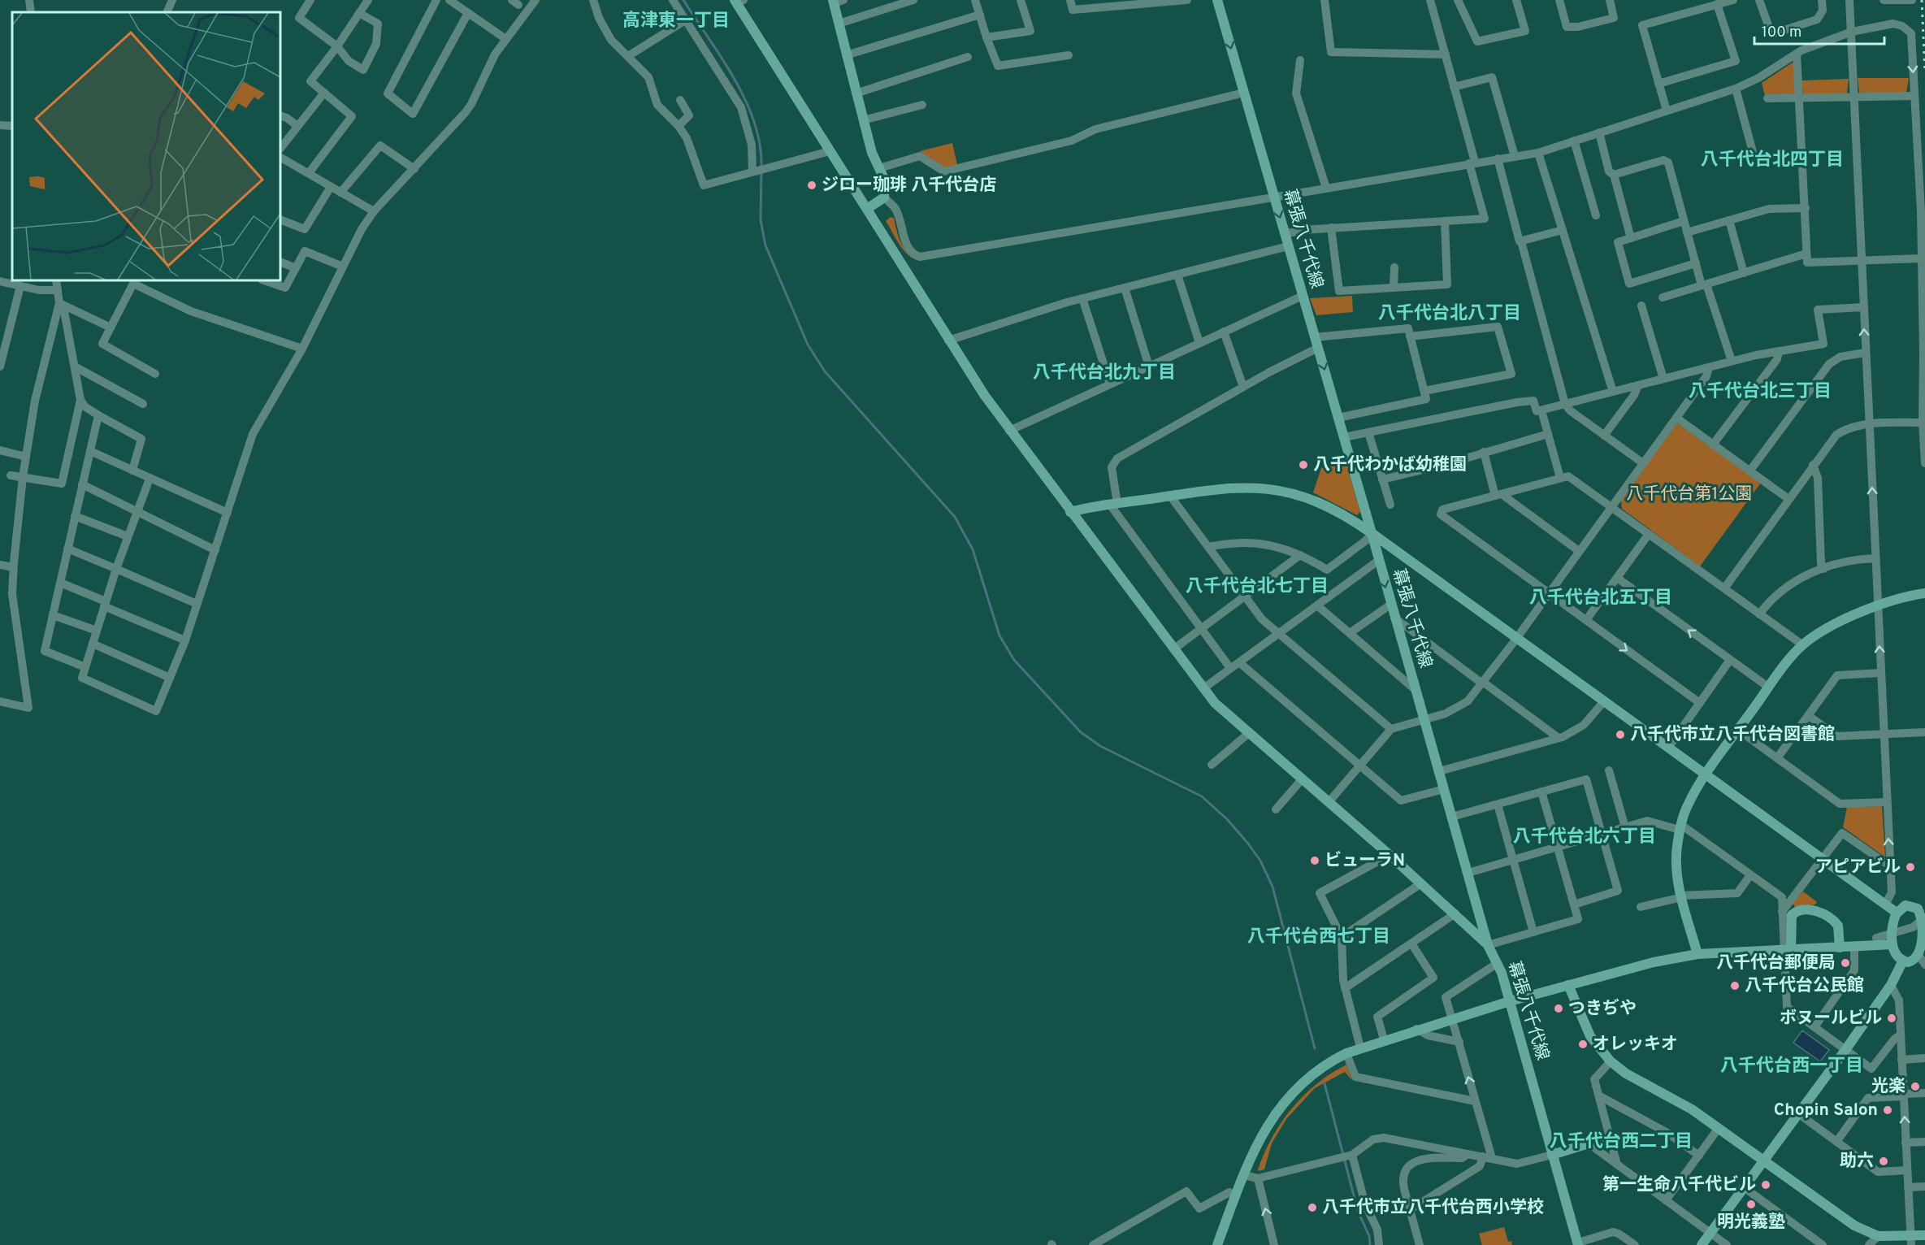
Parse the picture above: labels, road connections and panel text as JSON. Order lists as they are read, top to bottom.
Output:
{
  "streets": {
    "street": ["幕張八千代線"]
  },
  "districts": [
    "高津東一丁目",
    "八千代台北四丁目",
    "八千代台北八丁目",
    "八千代台北九丁目",
    "八千代台北三丁目",
    "八千代台北七丁目",
    "八千代台北五丁目",
    "八千代台北六丁目",
    "八千代台西七丁目",
    "八千代台西一丁目",
    "八千代台西二丁目"
  ],
  "parks": ["八千代台第1公園"],
  "places": [
    "ジロー珈琲 八千代台店",
    "八千代わかば幼稚園",
    "八千代市立八千代台図書館",
    "ビューラN",
    "アピアビル",
    "八千代台郵便局",
    "八千代台公民館",
    "つきぢや",
    "ボヌールビル",
    "オレッキオ",
    "光楽",
    "Chopin Salon",
    "助六",
    "第一生命八千代ビル",
    "明光義塾",
    "八千代市立八千代台西小学校"
  ],
  "scale_bar": "100 m"
}
